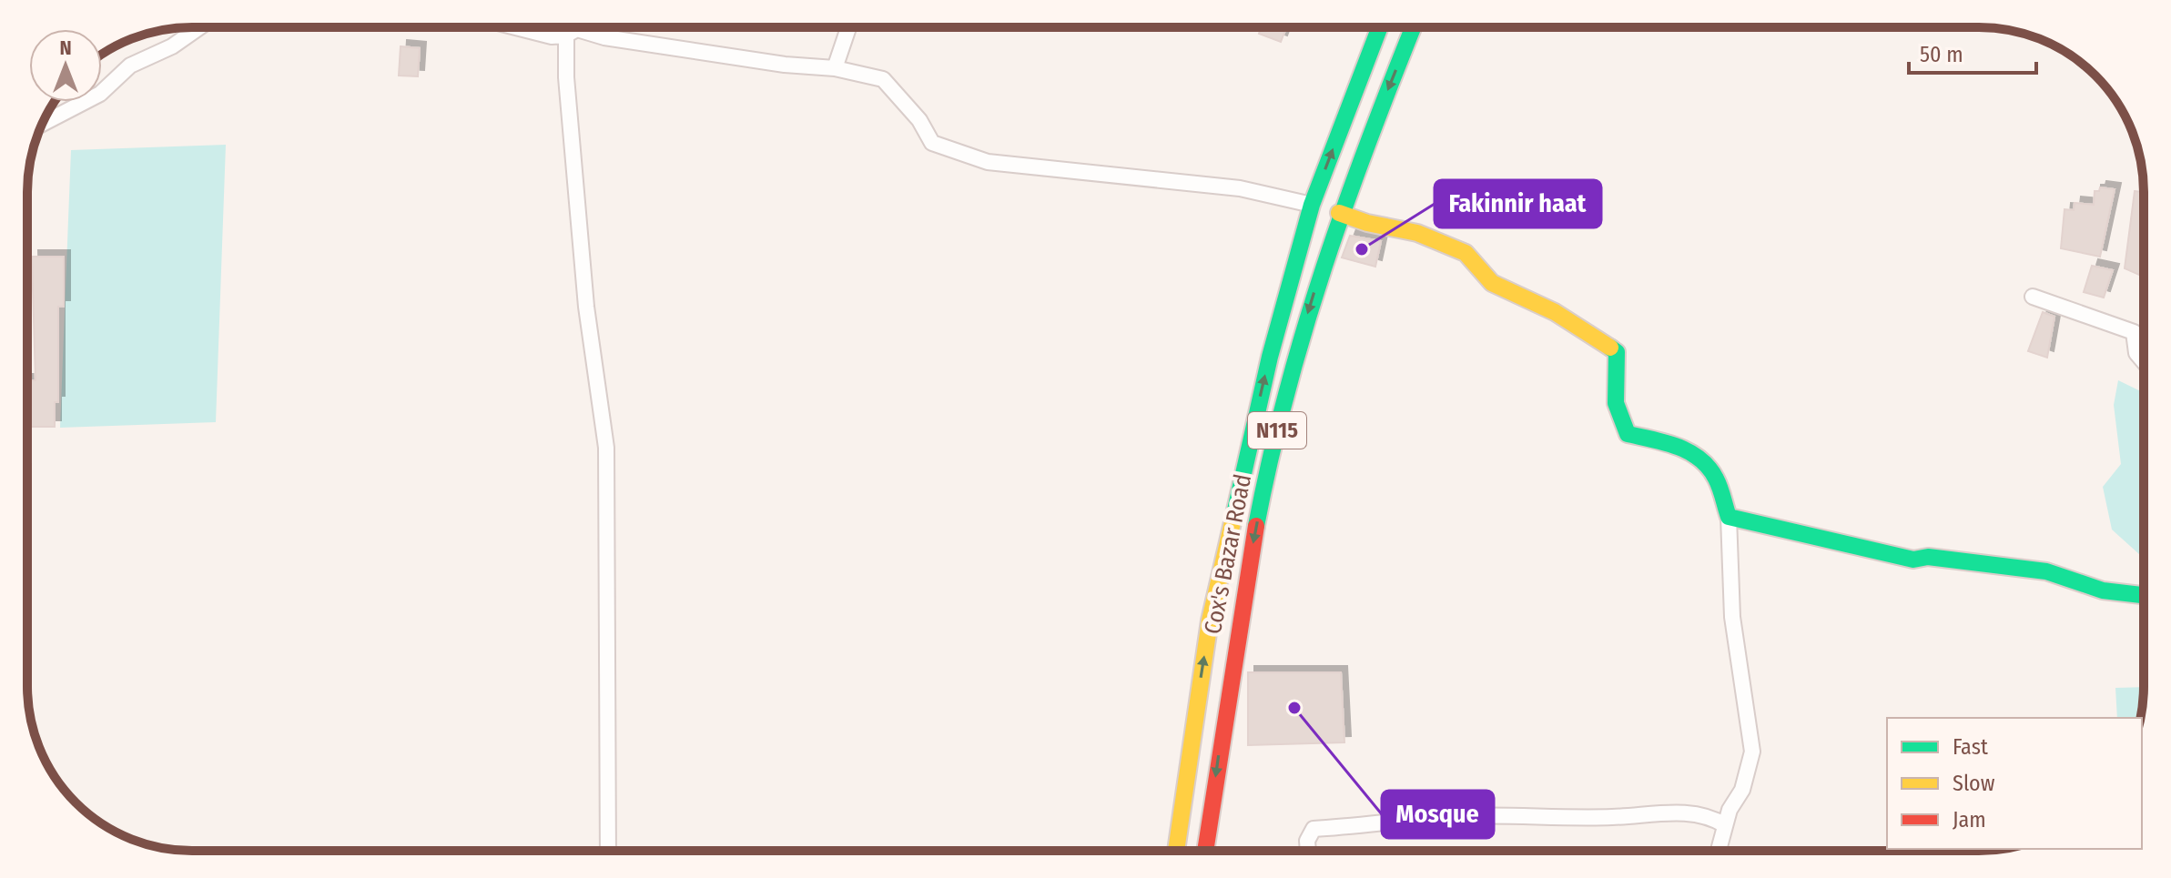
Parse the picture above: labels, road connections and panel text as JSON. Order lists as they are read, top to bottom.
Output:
{
  "streets": {
    "main road": ["N115", "Cox's Bazar Road"]
  },
  "places": ["Fakinnir haat", "Mosque"],
  "legend": ["Fast", "Slow", "Jam"],
  "scale_bar": "50 m",
  "north": "top"
}
